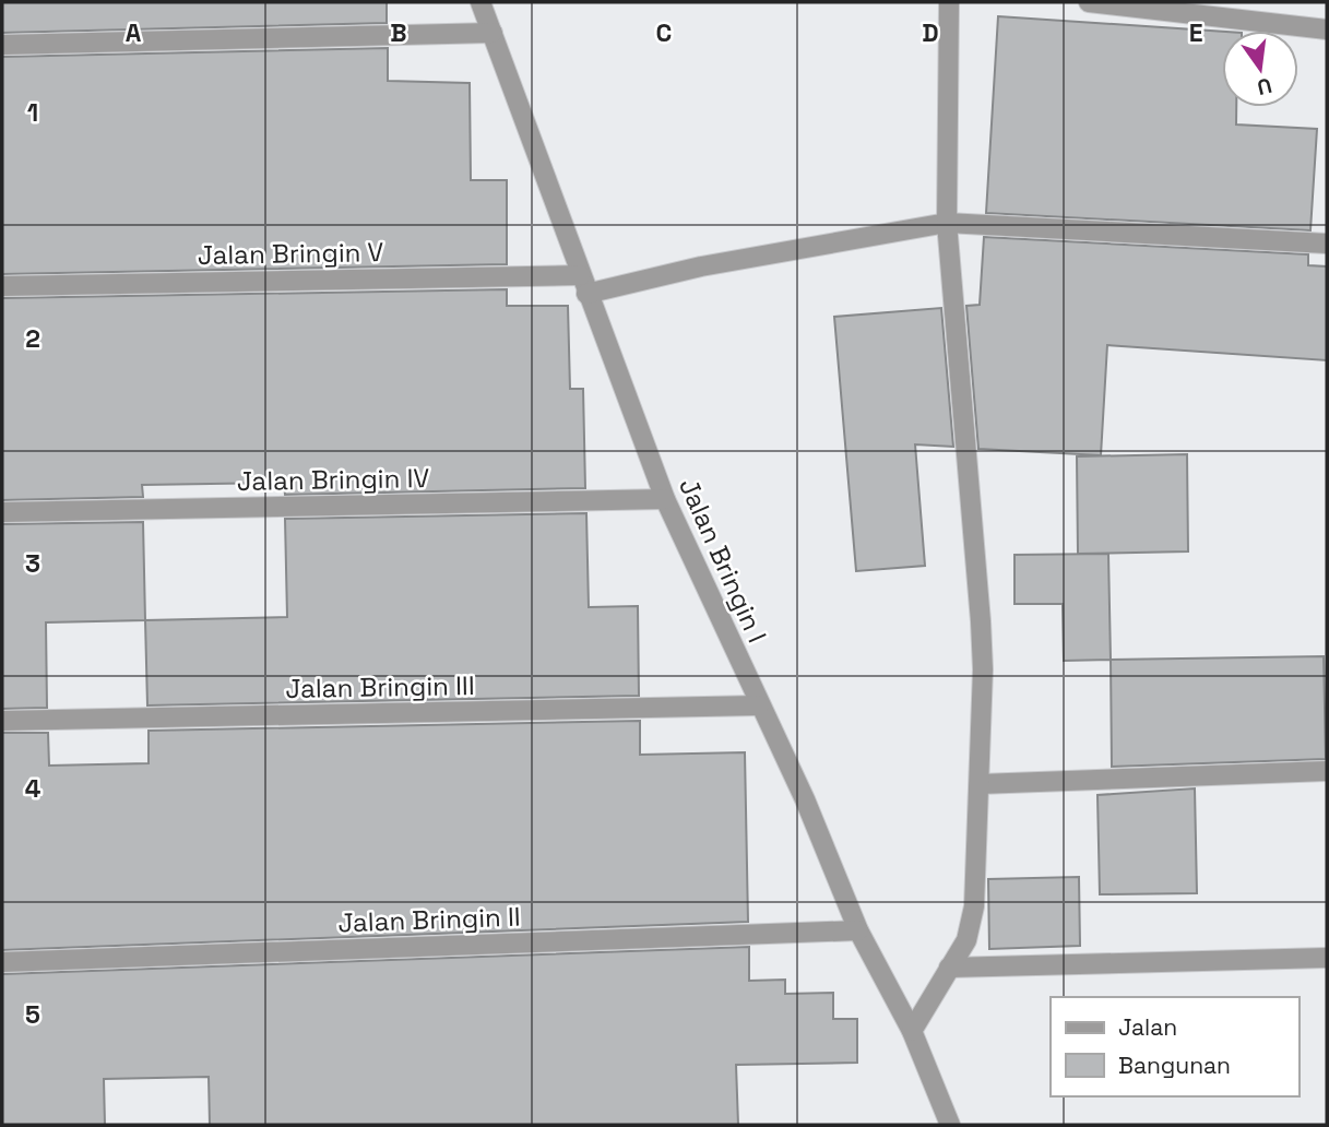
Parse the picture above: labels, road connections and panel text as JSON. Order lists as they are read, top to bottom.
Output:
{
  "streets": {
    "street": [
      "Jalan Bringin V",
      "Jalan Bringin IV",
      "Jalan Bringin I",
      "Jalan Bringin III",
      "Jalan Bringin II"
    ]
  },
  "crossings": [
    ["Jalan Bringin V", "Jalan Bringin I"],
    ["Jalan Bringin IV", "Jalan Bringin I"],
    ["Jalan Bringin I", "Jalan Bringin III"],
    ["Jalan Bringin I", "Jalan Bringin II"]
  ],
  "legend": ["Jalan", "Bangunan"],
  "north": "bottom",
  "grid": {
    "columns": [
      "A",
      "B",
      "C",
      "D",
      "E"
    ],
    "rows": [
      "1",
      "2",
      "3",
      "4",
      "5"
    ]
  }
}
